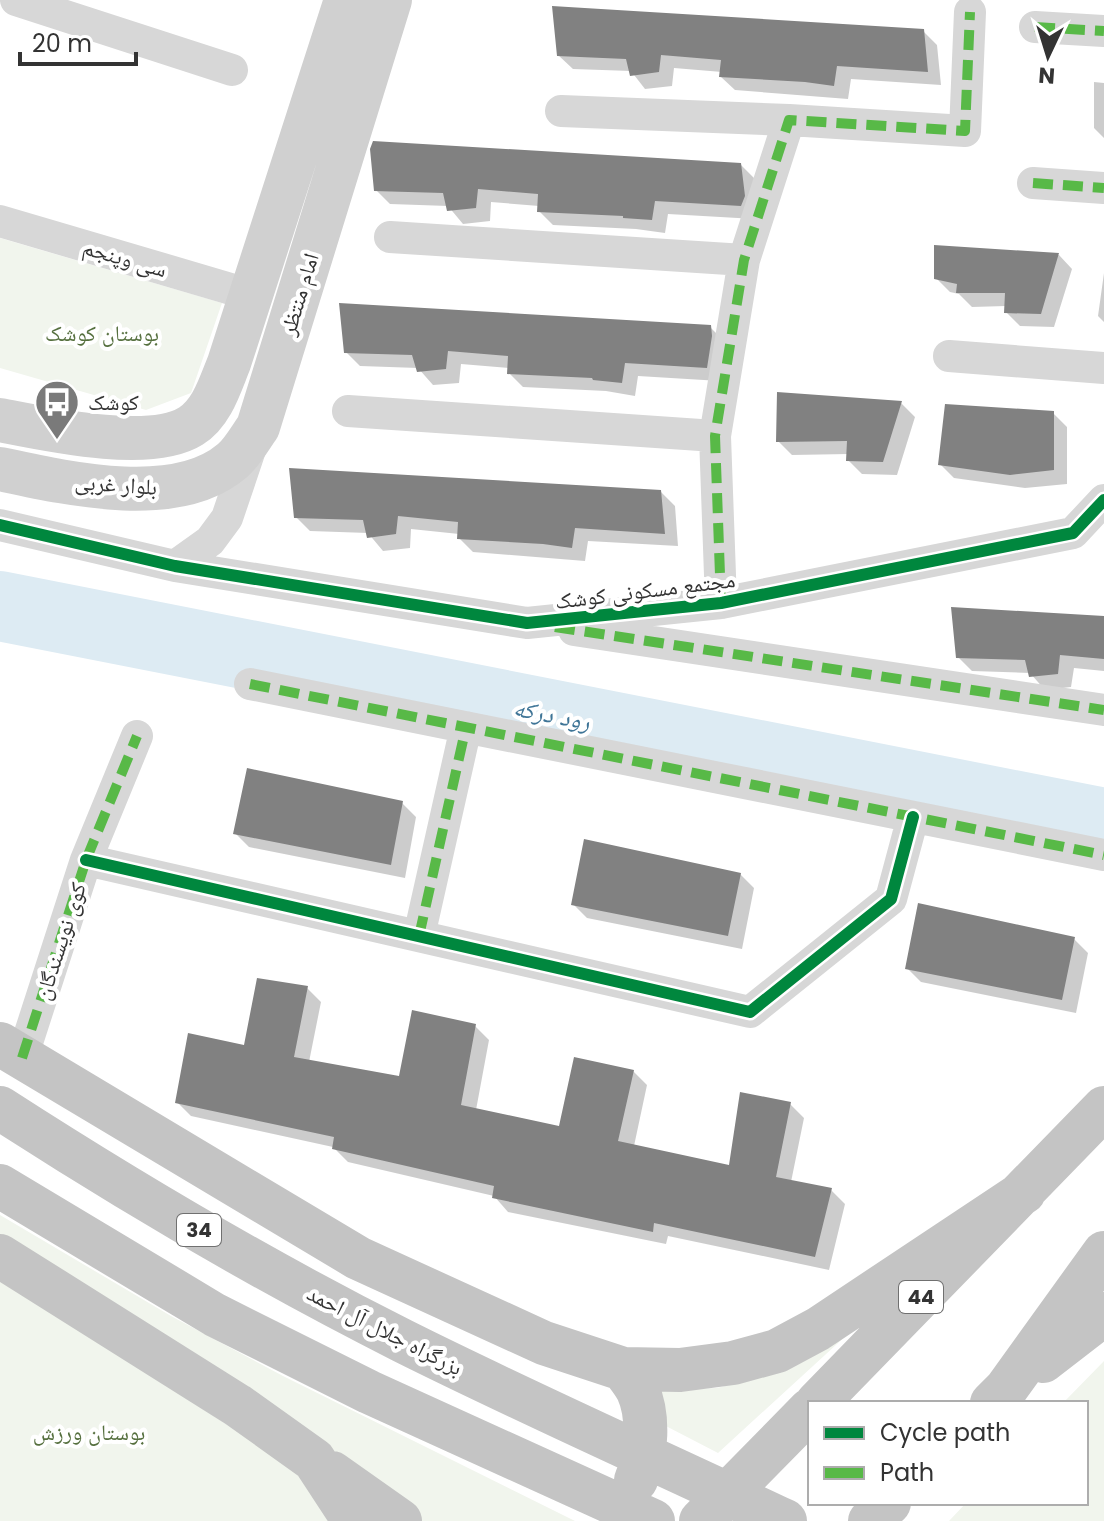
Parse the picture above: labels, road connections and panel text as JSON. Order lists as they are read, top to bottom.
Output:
{
  "streets": {
    "highway": ["34", "44", "بزرگراه جلال آل احمد"],
    "main road": ["امام منتظر", "بلوار غربی"],
    "street": ["سی وپنجم", "مجتمع مسکونی کوشک", "کوی نویسندگان"]
  },
  "crossings": [
    ["سی وپنجم", "امام منتظر"],
    ["امام منتظر", "بلوار غربی"],
    ["امام منتظر", "مجتمع مسکونی کوشک"]
  ],
  "water": ["رود درکه"],
  "parks": ["بوستان کوشک", "بوستان ورزش"],
  "places": {
    "bus stop": ["کوشک"]
  },
  "legend": ["Cycle path", "Path"],
  "scale_bar": "20 m",
  "north": "bottom"
}
